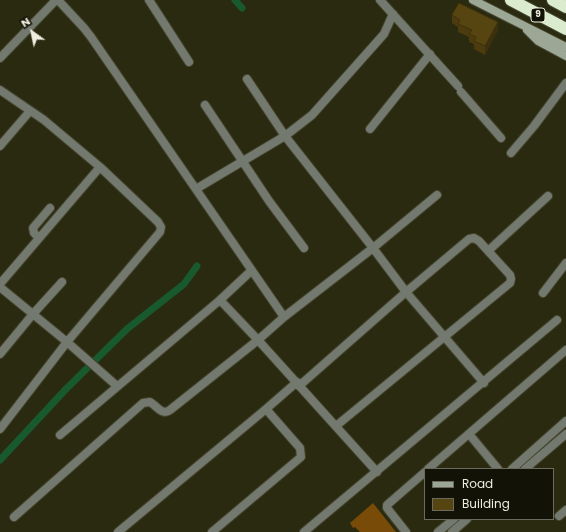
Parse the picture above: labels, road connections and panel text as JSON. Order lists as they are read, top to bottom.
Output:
{
  "streets": {
    "highway": ["9"]
  },
  "legend": ["Road", "Building"],
  "north": "top left"
}
